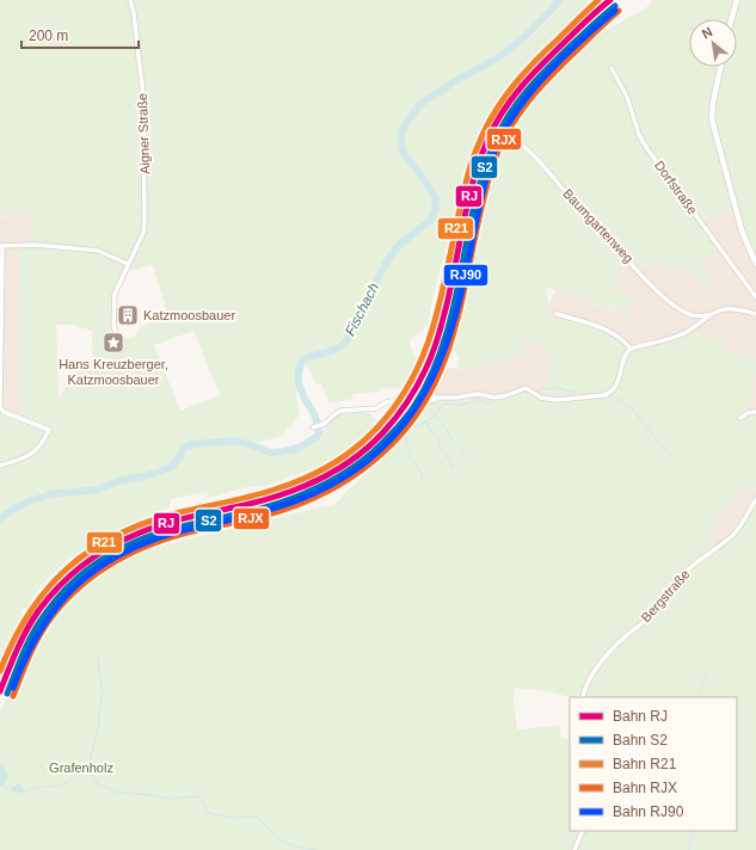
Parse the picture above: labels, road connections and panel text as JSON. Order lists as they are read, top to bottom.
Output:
{
  "streets": {
    "street": [
      "Aigner Straße",
      "Dorfstraße",
      "Baumgartenweg",
      "Bergstraße"
    ]
  },
  "water": ["Fischach"],
  "parks": ["Grafenholz"],
  "places": {
    "building": ["Katzmoosbauer"],
    "place": ["Hans Kreuzberger, Katzmoosbauer"]
  },
  "lines": [
    "rail line RJ",
    "rail line R21",
    "rail line S2",
    "rail line RJX",
    "rail line RJ90"
  ],
  "legend": [
    "Bahn RJ",
    "Bahn S2",
    "Bahn R21",
    "Bahn RJX",
    "Bahn RJ90"
  ],
  "scale_bar": "200 m",
  "north": "top left"
}
